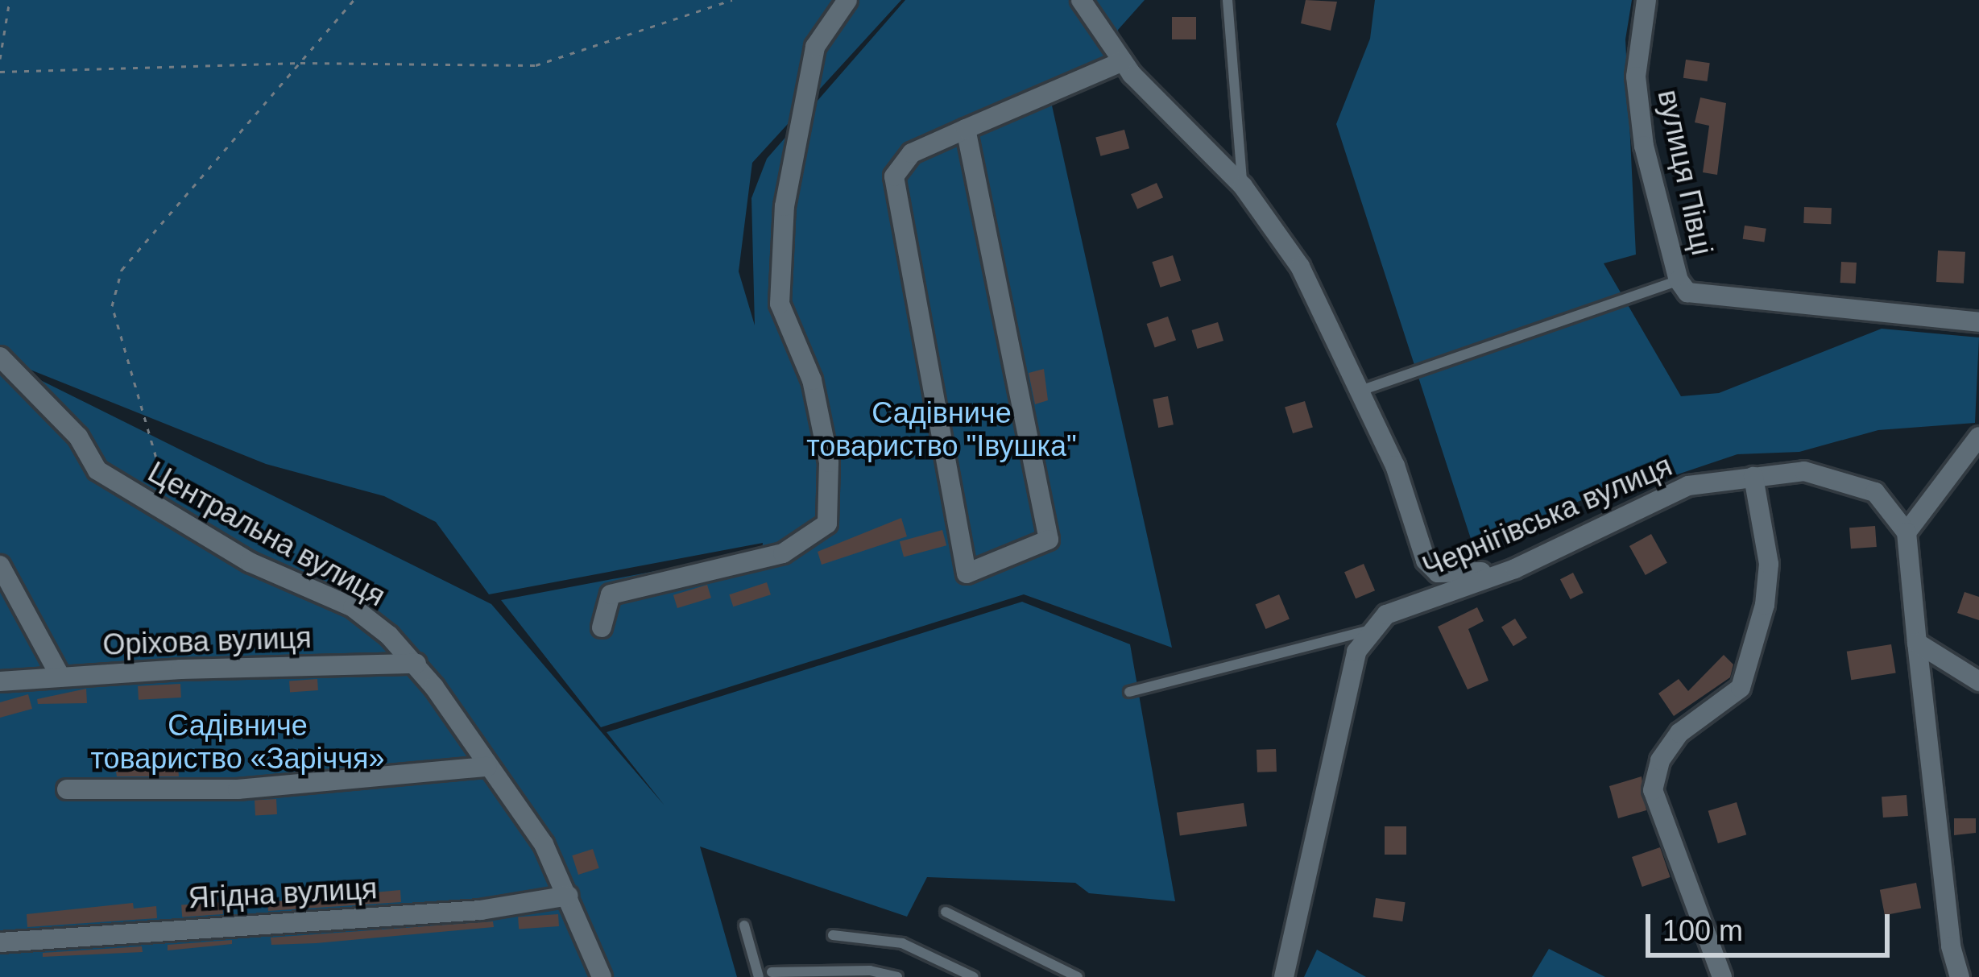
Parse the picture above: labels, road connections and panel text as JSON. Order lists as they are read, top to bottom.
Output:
{
  "streets": {
    "street": [
      "вулиця Півці",
      "Чернігівська вулиця",
      "Центральна вулиця",
      "Оріхова вулиця",
      "Ягідна вулиця"
    ]
  },
  "crossings": [
    ["Центральна вулиця", "Оріхова вулиця"],
    ["Центральна вулиця", "Ягідна вулиця"]
  ],
  "parks": ["Садівниче товариство \"Івушка\"", "Садівниче товариство «Заріччя»"],
  "scale_bar": "100 m"
}
